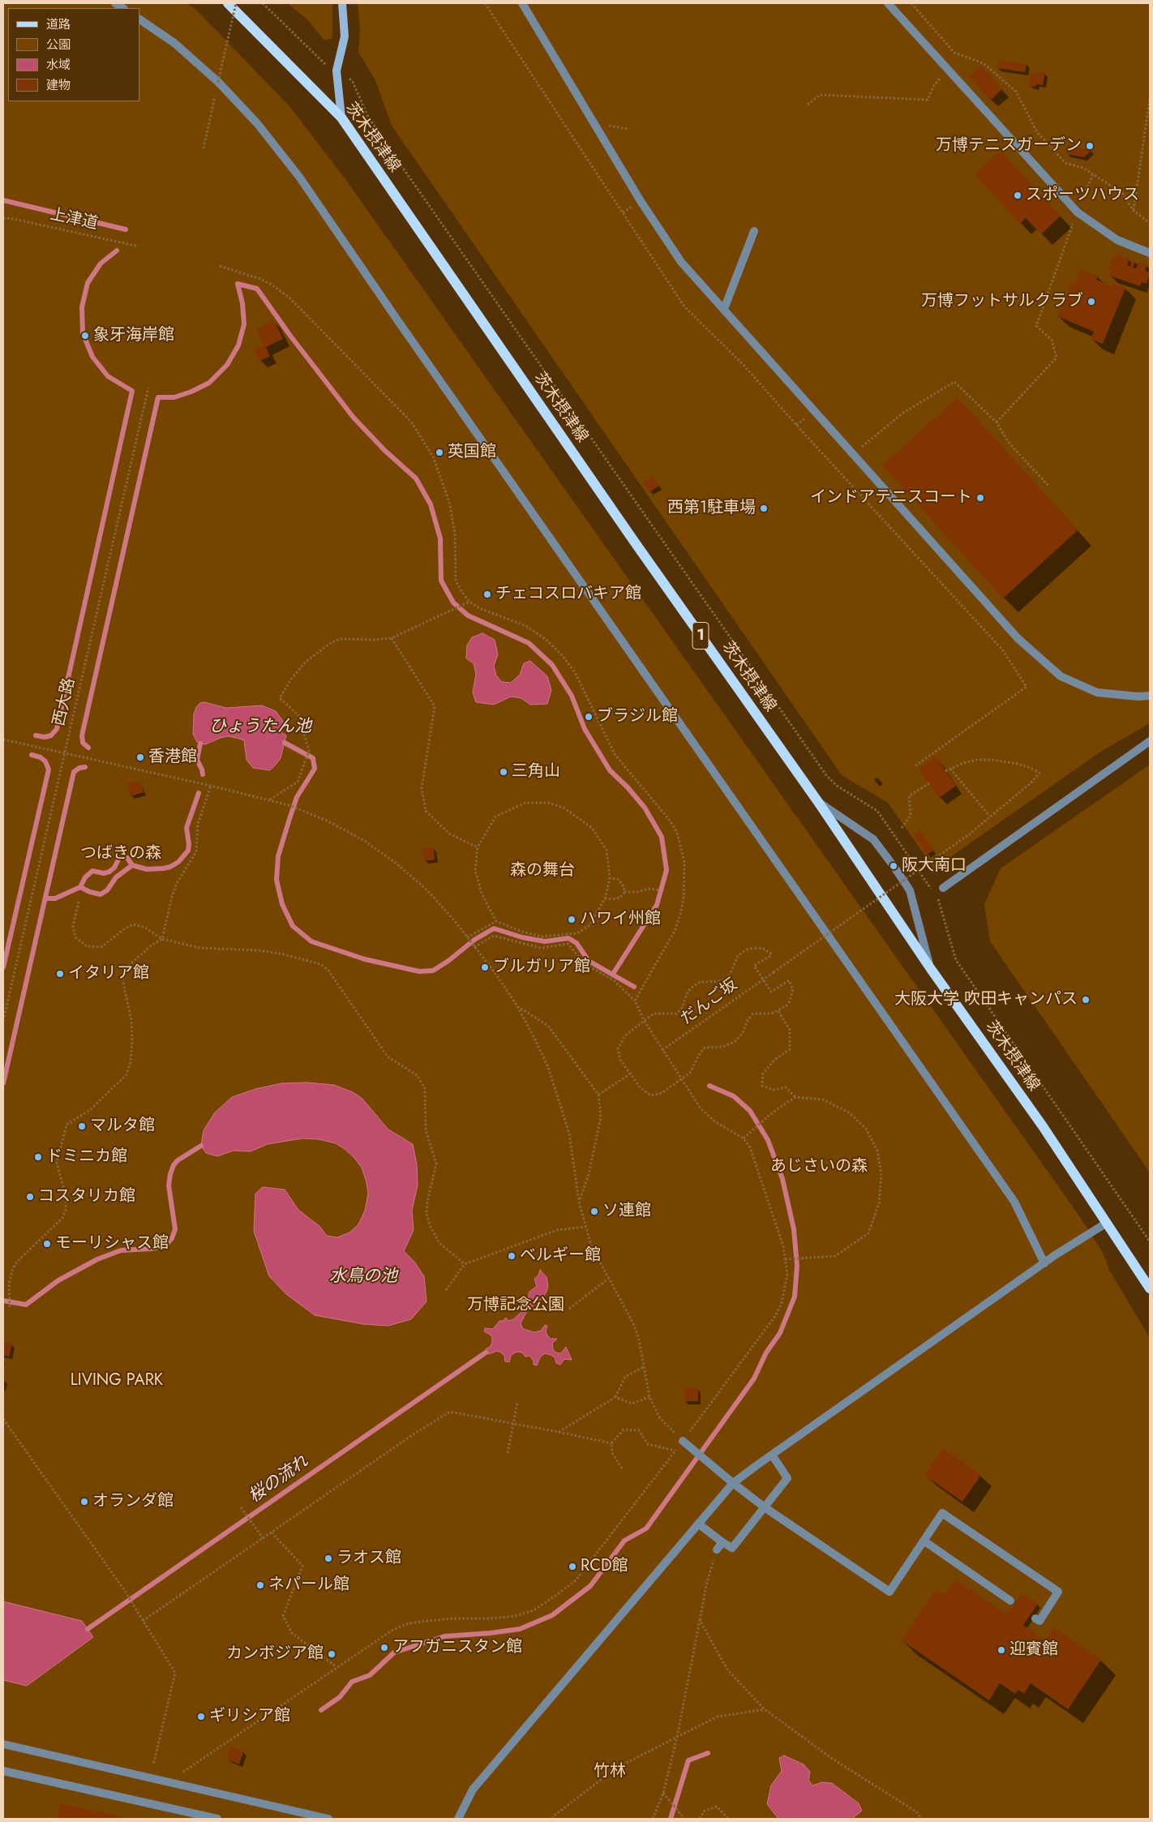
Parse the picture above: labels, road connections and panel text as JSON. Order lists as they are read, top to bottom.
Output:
{
  "streets": {
    "main road": ["茨木摂津線", "1"],
    "path": ["上津道", "西大路", "だんご坂"]
  },
  "water": ["ひょうたん池", "水鳥の池", "桜の流れ"],
  "parks": [
    "つばきの森",
    "森の舞台",
    "あじさいの森",
    "万博記念公園",
    "LIVING PARK",
    "竹林"
  ],
  "places": [
    "万博テニスガーデン",
    "スポーツハウス",
    "万博フットサルクラブ",
    "象牙海岸館",
    "英国館",
    "インドアテニスコート",
    "西第1駐車場",
    "チェコスロバキア館",
    "ブラジル館",
    "香港館",
    "三角山",
    "阪大南口",
    "ハワイ州館",
    "ブルガリア館",
    "イタリア館",
    "大阪大学 吹田キャンパス",
    "マルタ館",
    "ドミニカ館",
    "コスタリカ館",
    "ソ連館",
    "モーリシャス館",
    "ベルギー館",
    "オランダ館",
    "ラオス館",
    "RCD館",
    "ネパール館",
    "アフガニスタン館",
    "迎賓館",
    "カンボジア館",
    "ギリシア館"
  ],
  "legend": [
    "道路",
    "公園",
    "水域",
    "建物"
  ]
}
